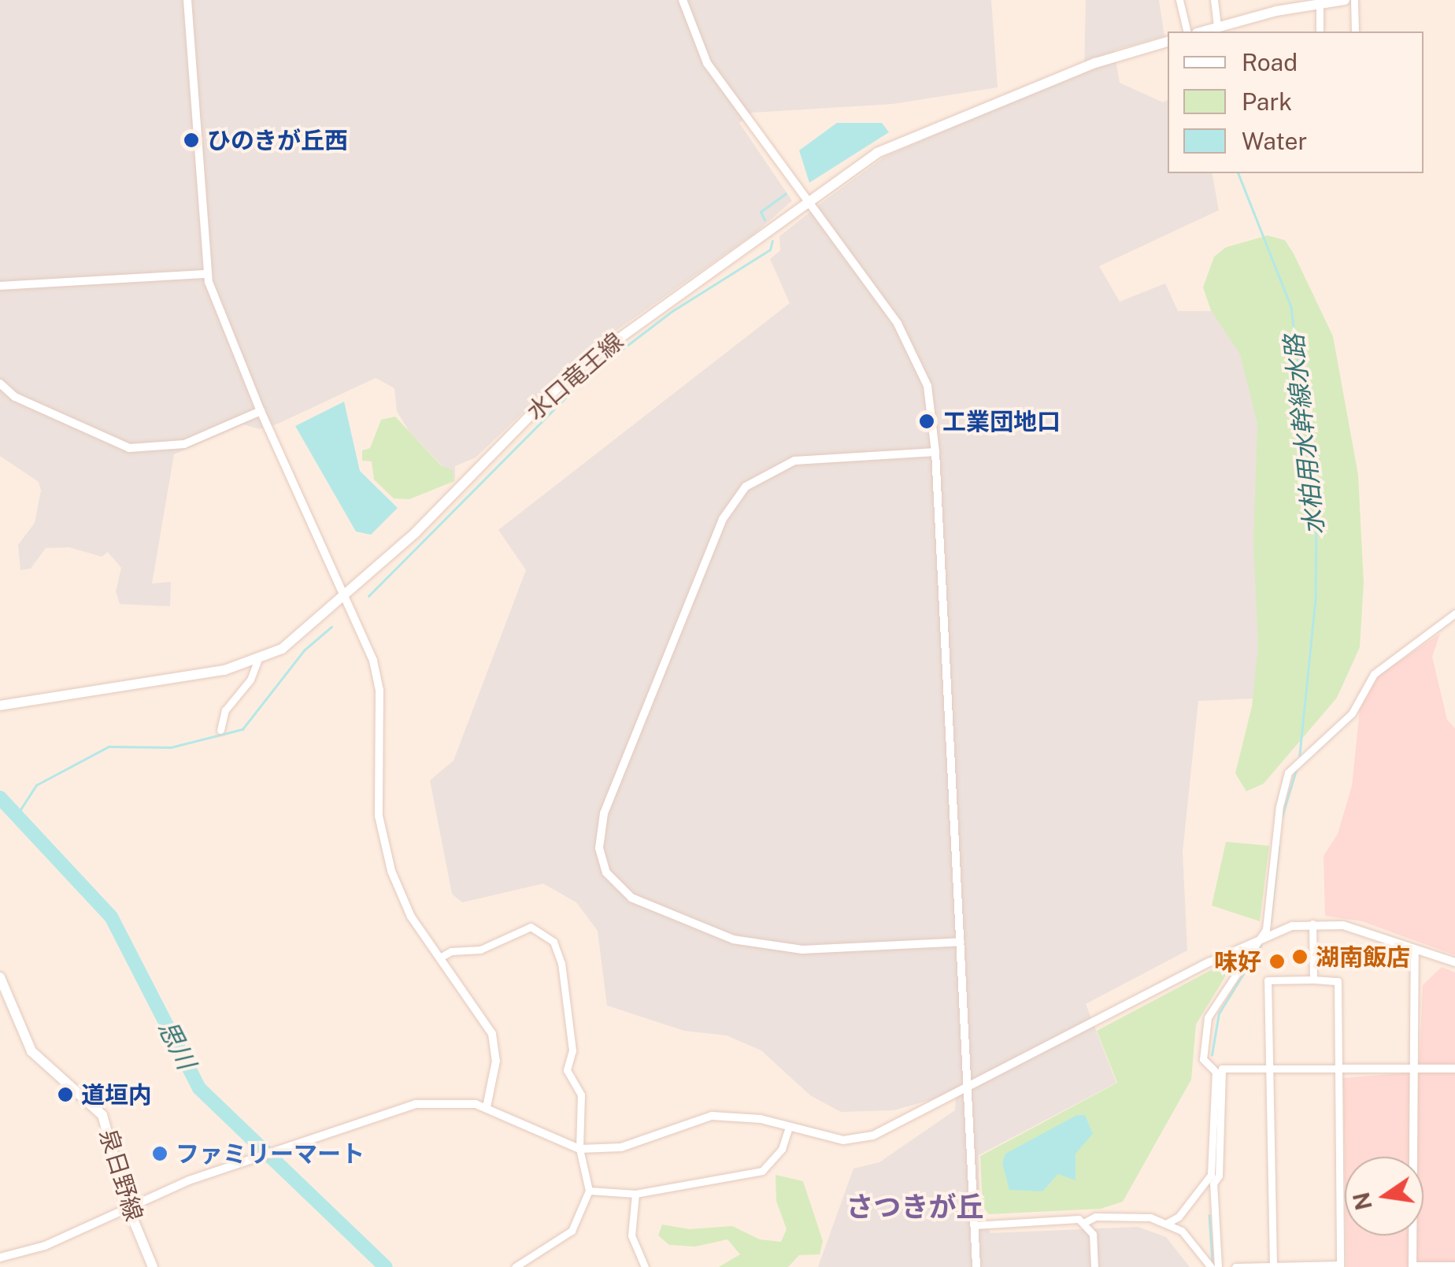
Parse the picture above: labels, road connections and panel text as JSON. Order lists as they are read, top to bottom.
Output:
{
  "streets": {
    "main road": ["水口竜王線", "泉日野線"]
  },
  "districts": ["さつきが丘"],
  "water": ["水柏用水幹線水路", "思川"],
  "places": [
    "ひのきが丘西",
    "工業団地口",
    "湖南飯店",
    "味好",
    "道垣内",
    "ファミリーマート"
  ],
  "legend": ["Road", "Park", "Water"],
  "north": "left"
}
